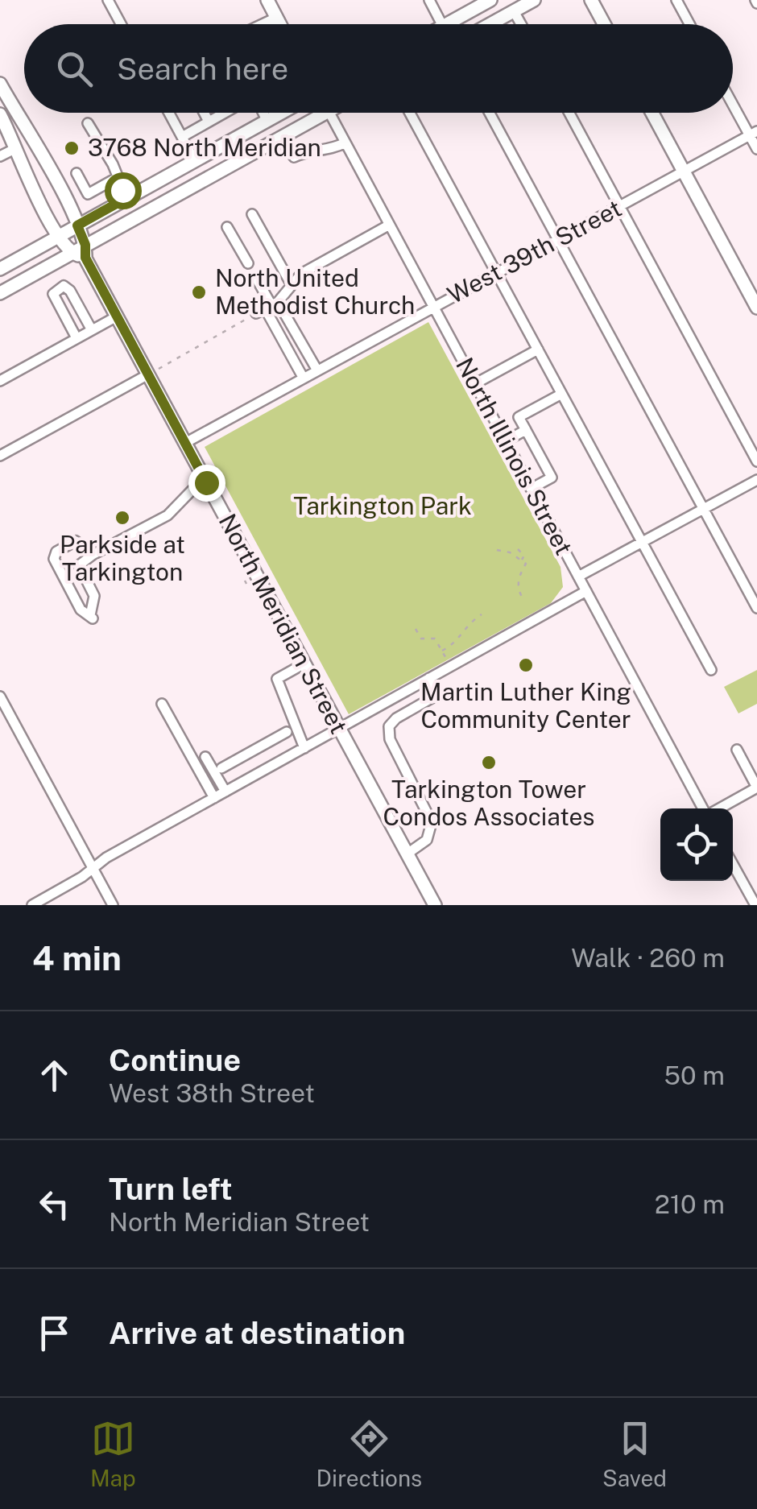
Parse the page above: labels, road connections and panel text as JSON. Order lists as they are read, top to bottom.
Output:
{
  "streets": {
    "main road": ["North Meridian Street"],
    "street": ["West 39th Street", "North Illinois Street"]
  },
  "crossings": [
    ["West 39th Street", "North Illinois Street"],
    ["West 39th Street", "North Meridian Street"]
  ],
  "parks": ["Tarkington Park"],
  "places": [
    "3768 North Meridian",
    "North United Methodist Church",
    "Parkside at Tarkington",
    "Martin Luther King Community Center",
    "Tarkington Tower Condos Associates"
  ],
  "page": {
    "search": "Search here",
    "heading": ["4 min", "Walk · 260 m"],
    "list": [
      ["Continue", "West 38th Street", "50 m"],
      ["Turn left", "North Meridian Street", "210 m"],
      "Arrive at destination"
    ],
    "nav": ["Map", "Directions", "Saved"]
  }
}
